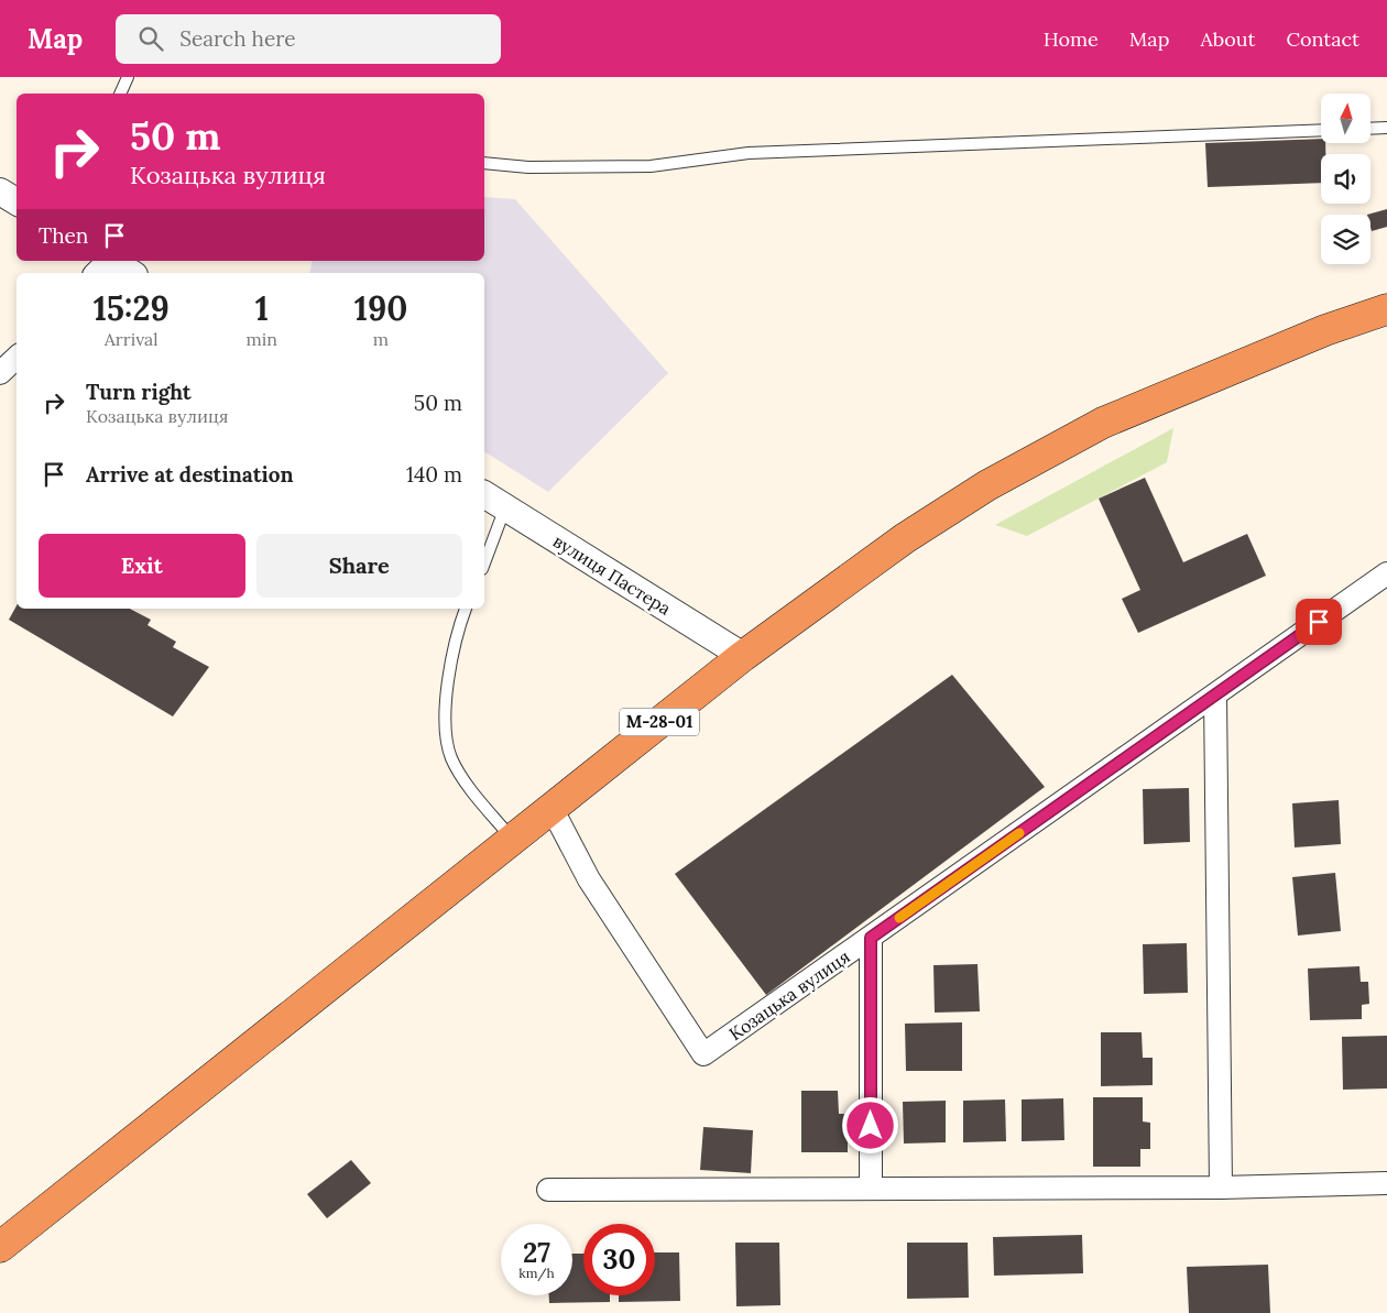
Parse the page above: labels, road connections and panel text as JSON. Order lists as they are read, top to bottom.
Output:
{
  "streets": {
    "highway": ["М-28-01"],
    "street": ["вулиця Пастера", "Козацька вулиця"]
  },
  "crossings": [
    ["вулиця Пастера", "М-28-01"],
    ["М-28-01", "Козацька вулиця"]
  ],
  "north": "top",
  "page": {
    "header": "Map",
    "search": "Search here",
    "nav": [
      "Home",
      "Map",
      "About",
      "Contact"
    ],
    "turn": ["50 m", "Козацька вулиця"],
    "then": "Then",
    "eta": [
      "15:29",
      "Arrival",
      "1",
      "min",
      "190",
      "m"
    ],
    "list": [
      {
        "name": "Turn right",
        "note": "Козацька вулиця",
        "value": "50 m"
      },
      {
        "name": "Arrive at destination",
        "value": "140 m"
      }
    ],
    "buttons": ["Exit", "Share"],
    "speed": "27 km/h",
    "limit": "30"
  }
}
